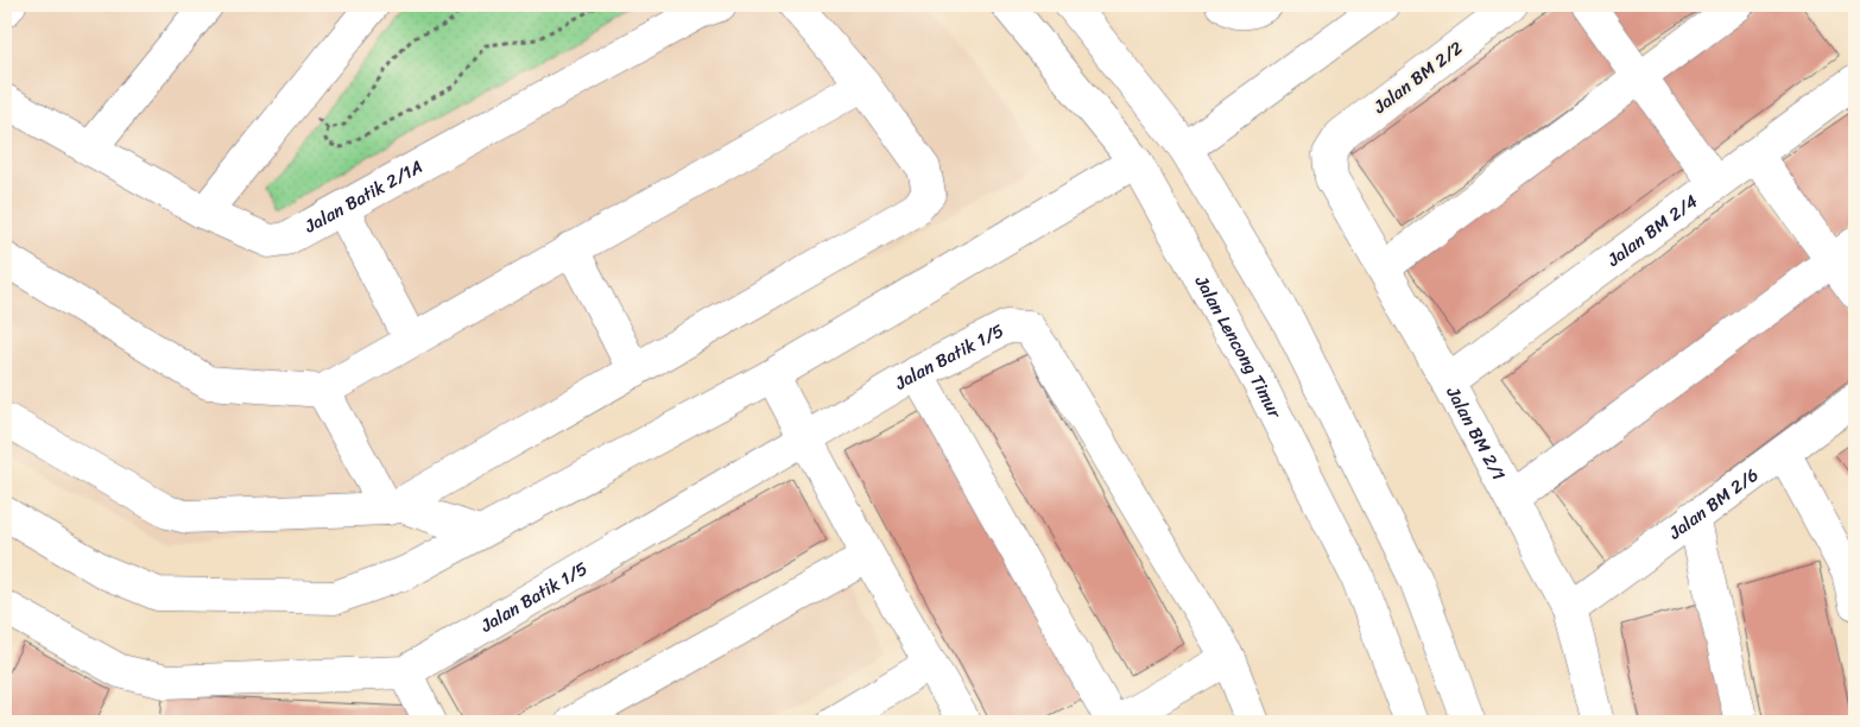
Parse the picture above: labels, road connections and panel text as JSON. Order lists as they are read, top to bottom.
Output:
{
  "streets": {
    "main road": [
      "Jalan BM 2/2",
      "Jalan Batik 2/1A",
      "Jalan BM 2/4",
      "Jalan Lencong Timur",
      "Jalan Batik 1/5",
      "Jalan BM 2/1",
      "Jalan BM 2/6"
    ]
  },
  "crossings": [
    ["Jalan BM 2/2", "Jalan BM 2/1"],
    ["Jalan BM 2/4", "Jalan BM 2/1"],
    ["Jalan BM 2/1", "Jalan BM 2/6"]
  ]
}
